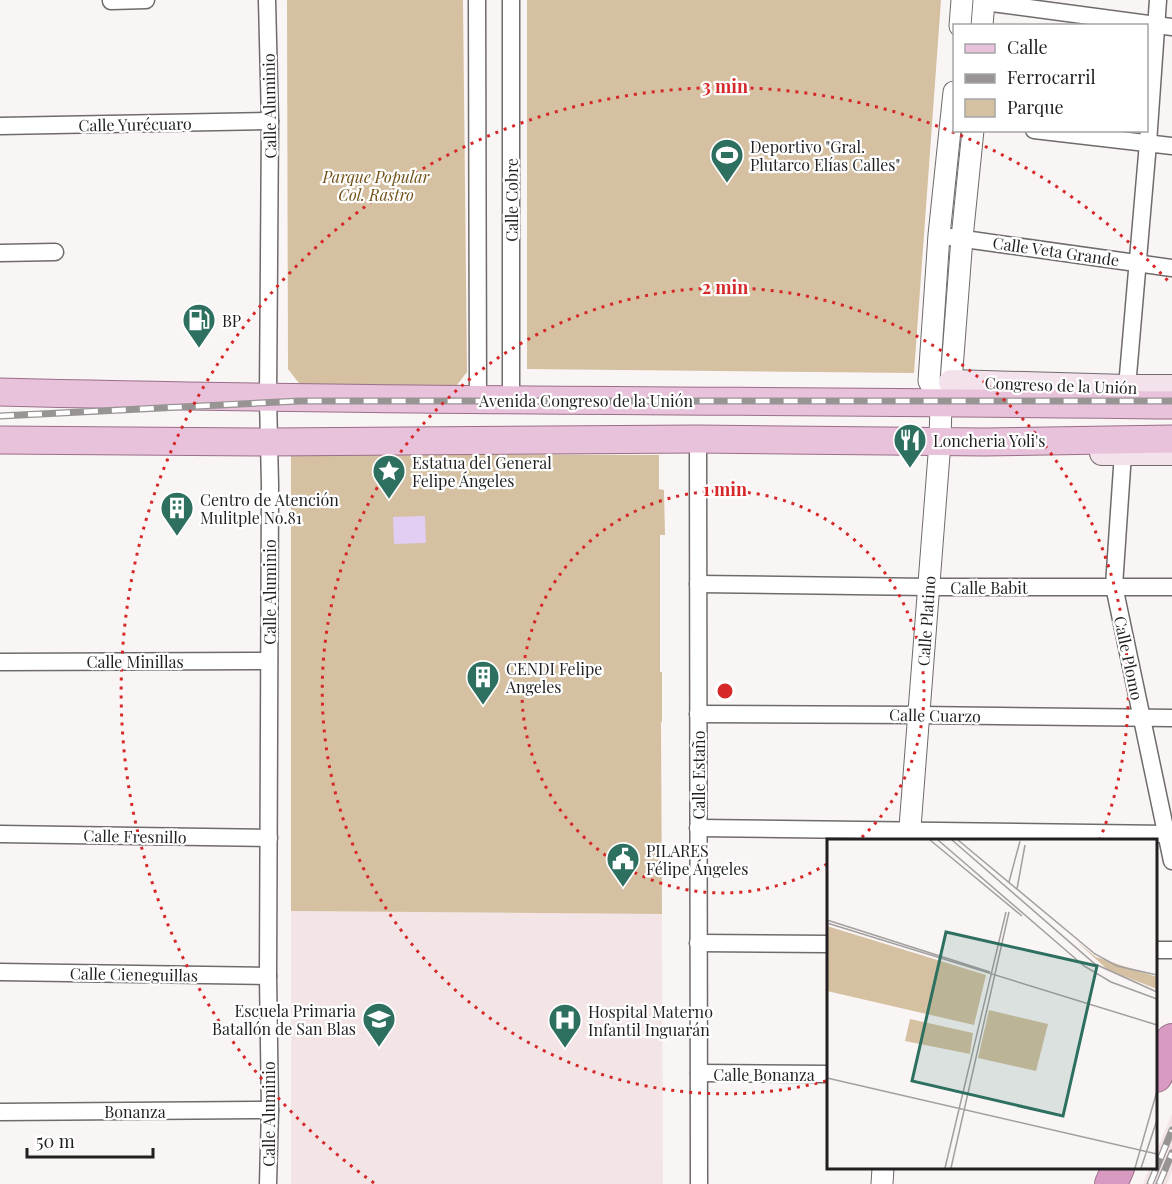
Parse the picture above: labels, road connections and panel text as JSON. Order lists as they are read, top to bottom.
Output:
{
  "streets": {
    "main road": ["Congreso de la Unión", "Avenida Congreso de la Unión"],
    "street": [
      "Calle Aluminio",
      "Calle Yurécuaro",
      "Calle Cobre",
      "Calle Veta Grande",
      "Calle Babit",
      "Calle Platino",
      "Calle Plomo",
      "Calle Minillas",
      "Calle Cuarzo",
      "Calle Estaño",
      "Calle Fresnillo",
      "Calle Cieneguillas",
      "Calle Bonanza",
      "Bonanza"
    ]
  },
  "crossings": [
    ["Calle Aluminio", "Calle Yurécuaro"],
    ["Calle Aluminio", "Avenida Congreso de la Unión"],
    ["Calle Aluminio", "Calle Minillas"],
    ["Calle Aluminio", "Calle Fresnillo"],
    ["Calle Aluminio", "Calle Cieneguillas"],
    ["Calle Aluminio", "Bonanza"],
    ["Calle Cobre", "Avenida Congreso de la Unión"],
    ["Calle Veta Grande", "Calle Platino"],
    ["Congreso de la Unión", "Avenida Congreso de la Unión"],
    ["Congreso de la Unión", "Calle Platino"],
    ["Avenida Congreso de la Unión", "Calle Platino"],
    ["Calle Babit", "Calle Platino"],
    ["Calle Babit", "Calle Plomo"],
    ["Calle Babit", "Calle Estaño"],
    ["Calle Platino", "Calle Cuarzo"],
    ["Calle Plomo", "Calle Cuarzo"],
    ["Calle Cuarzo", "Calle Estaño"],
    ["Calle Estaño", "Calle Bonanza"]
  ],
  "parks": ["Parque Popular Col. Rastro"],
  "places": {
    "sports": ["Deportivo \"Gral. Plutarco Elías Calles\""],
    "fuel station": ["BP"],
    "restaurant": ["Loncheria Yoli's"],
    "place": ["Estatua del General Felipe Ángeles"],
    "building": ["Centro de Atención Mulitple No.81", "CENDI Felipe Angeles"],
    "public building": ["PILARES Félipe Ángeles"],
    "school or university": ["Escuela Primaria Batallón de San Blas"],
    "hospital": ["Hospital Materno Infantil Inguarán"]
  },
  "legend": ["Calle", "Ferrocarril", "Parque"],
  "scale_bar": "50 m",
  "rings": ["3 min", "2 min", "1 min"]
}
